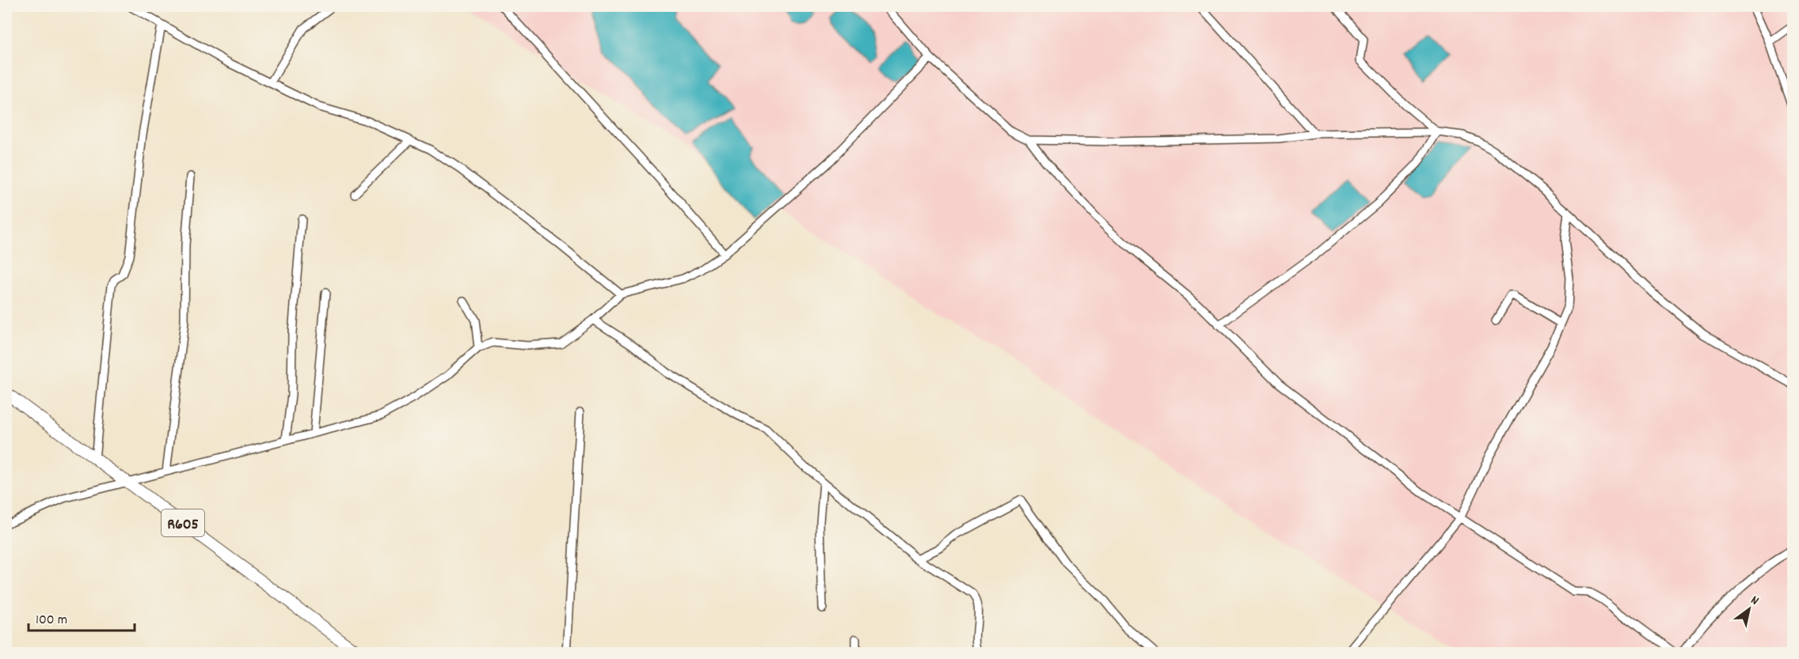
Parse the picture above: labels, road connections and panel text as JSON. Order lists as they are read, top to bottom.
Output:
{
  "streets": {
    "main road": ["R605"]
  },
  "scale_bar": "100 m",
  "north": "top right"
}
